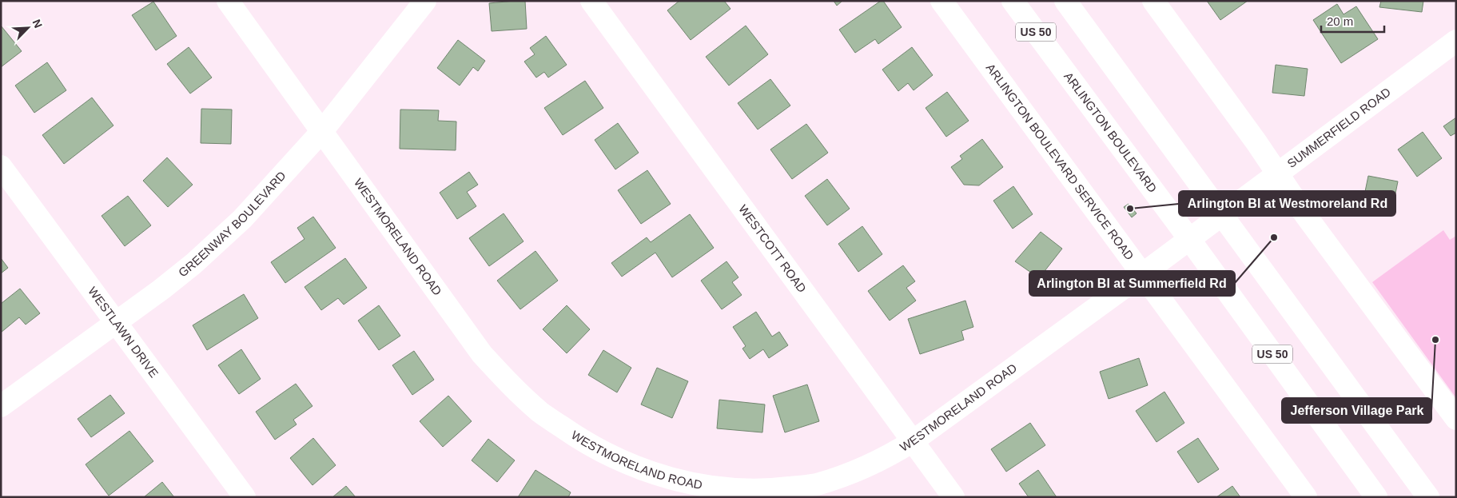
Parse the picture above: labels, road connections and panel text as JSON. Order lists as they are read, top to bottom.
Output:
{
  "streets": {
    "main road": [
      "US 50",
      "SUMMERFIELD ROAD",
      "ARLINGTON BOULEVARD",
      "ARLINGTON BOULEVARD SERVICE ROAD",
      "GREENWAY BOULEVARD",
      "WESTMORELAND ROAD",
      "WESTCOTT ROAD",
      "WESTLAWN DRIVE"
    ]
  },
  "crossings": [
    ["SUMMERFIELD ROAD", "WESTMORELAND ROAD"],
    ["ARLINGTON BOULEVARD", "WESTMORELAND ROAD"],
    ["ARLINGTON BOULEVARD SERVICE ROAD", "WESTMORELAND ROAD"],
    ["GREENWAY BOULEVARD", "WESTMORELAND ROAD"],
    ["GREENWAY BOULEVARD", "WESTLAWN DRIVE"],
    ["WESTMORELAND ROAD", "WESTCOTT ROAD"]
  ],
  "places": ["Arlington Bl at Westmoreland Rd", "Arlington Bl at Summerfield Rd", "Jefferson Village Park"],
  "scale_bar": "20 m",
  "north": "top right"
}
